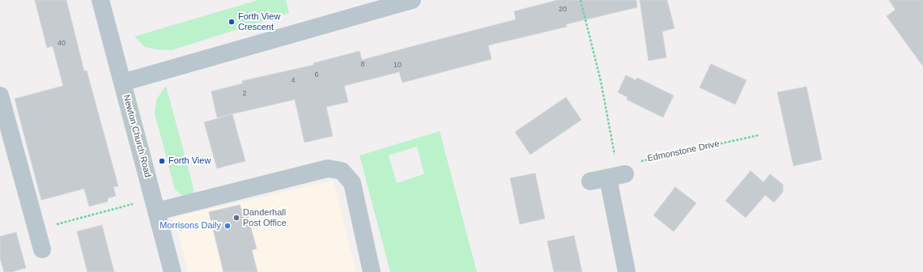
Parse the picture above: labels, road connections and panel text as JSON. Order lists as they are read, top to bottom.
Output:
{
  "streets": {
    "street": ["Newton Church Road"],
    "path": ["Edmonstone Drive"]
  },
  "places": [
    "Forth View Crescent",
    "Forth View",
    "Danderhall Post Office",
    "Morrisons Daily"
  ],
  "house_numbers": [
    "20",
    "40",
    "8",
    "10",
    "6",
    "4",
    "2"
  ]
}
